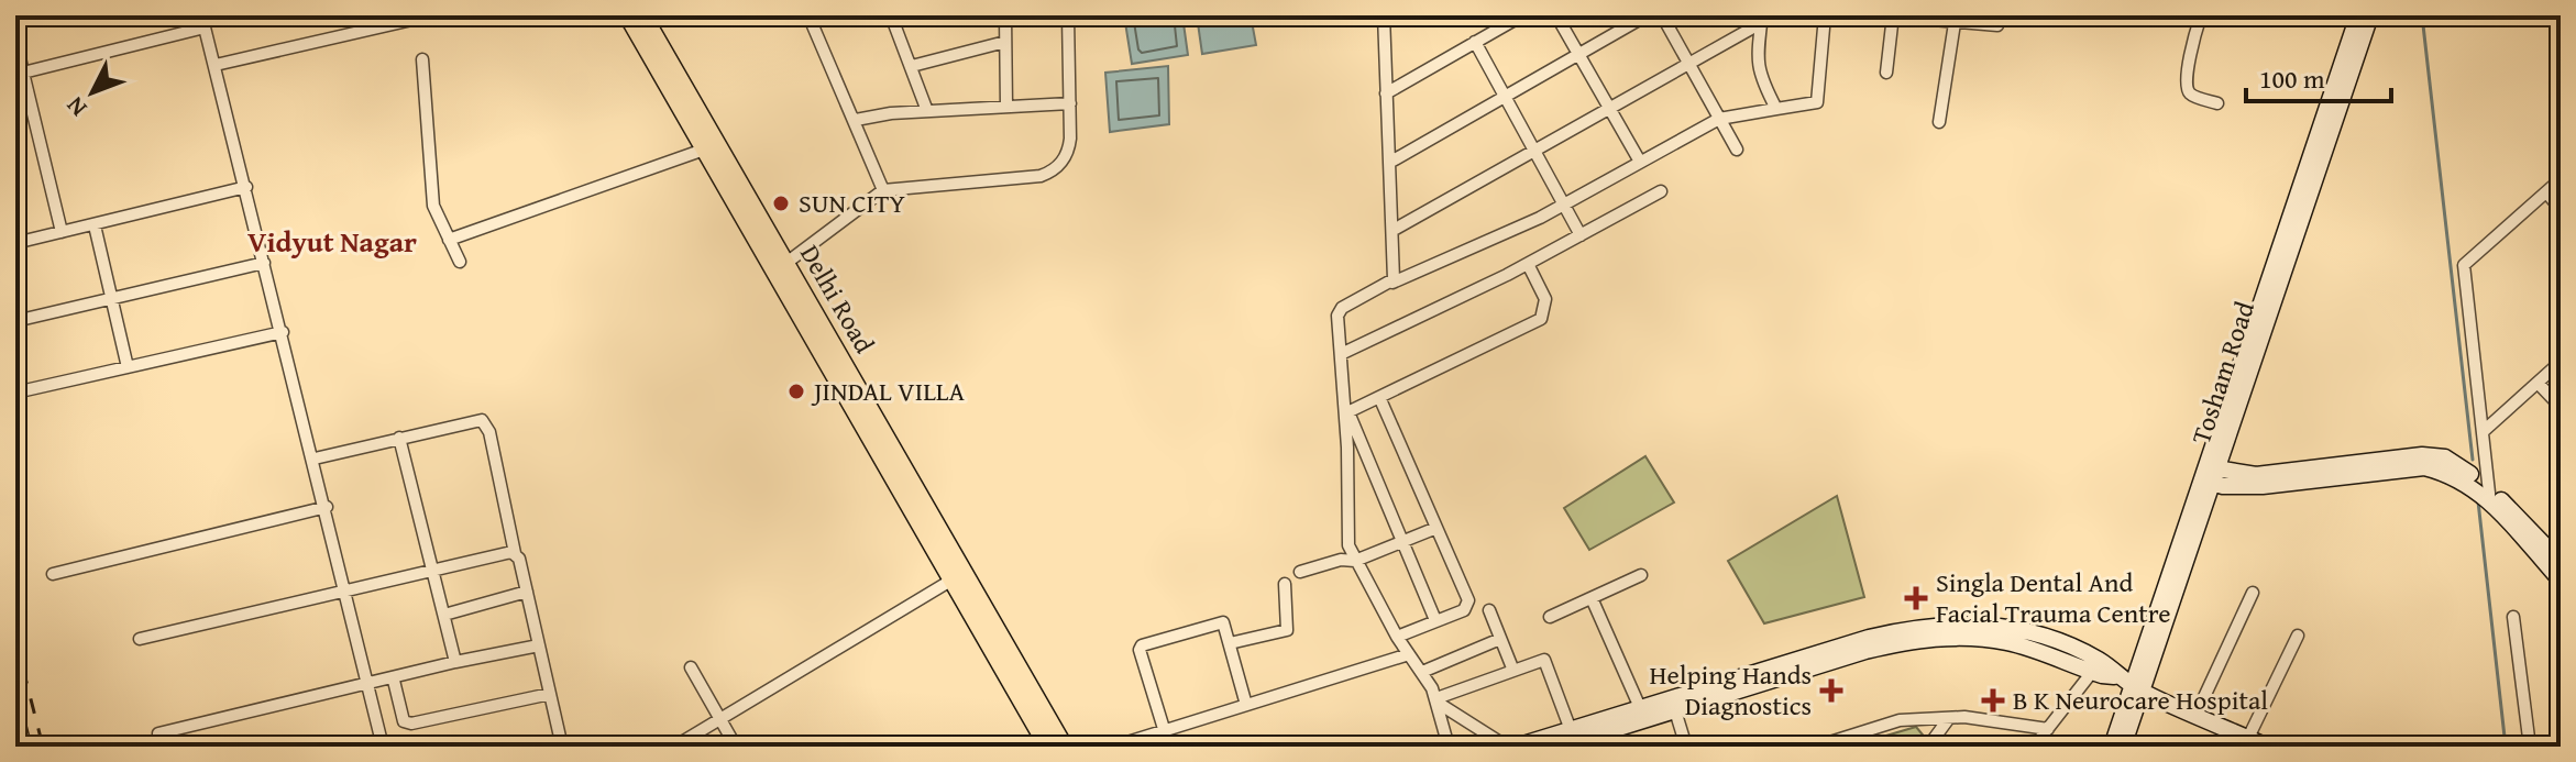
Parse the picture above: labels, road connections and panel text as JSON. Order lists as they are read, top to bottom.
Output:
{
  "streets": {
    "main road": ["Delhi Road", "Tosham Road"]
  },
  "districts": ["Vidyut Nagar"],
  "places": {
    "other": ["SUN CITY", "JINDAL VILLA"],
    "health": ["Singla Dental And Facial Trauma Centre", "Helping Hands Diagnostics", "B K Neurocare Hospital"]
  },
  "scale_bar": "100 m",
  "north": "bottom left"
}
